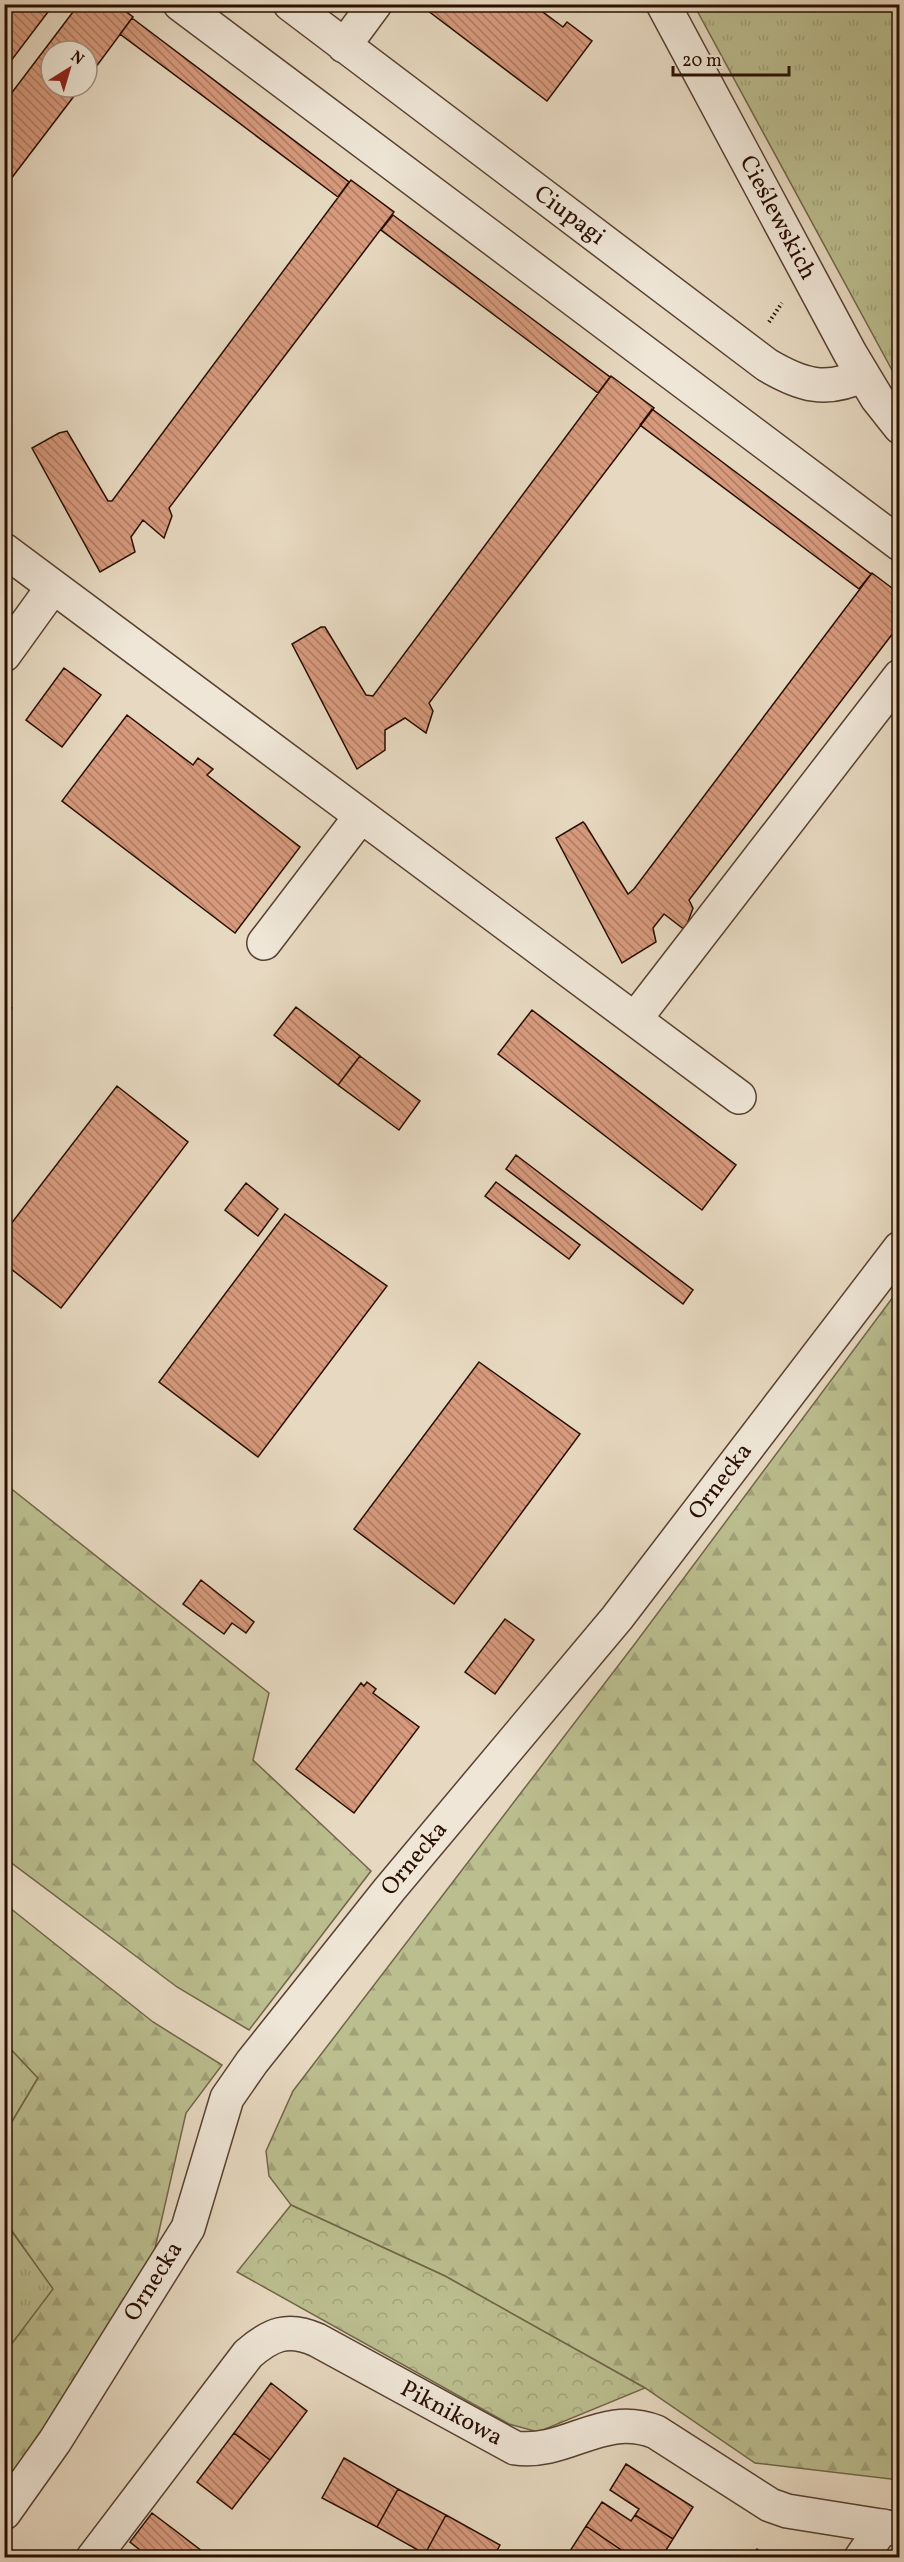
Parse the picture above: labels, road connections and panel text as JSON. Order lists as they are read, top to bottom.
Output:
{
  "streets": {
    "street": [
      "Ciupagi",
      "Cieślewskich",
      "Ornecka",
      "Piknikowa"
    ]
  },
  "crossings": [
    ["Ciupagi", "Cieślewskich"]
  ],
  "scale_bar": "20 m",
  "north": "top right"
}
